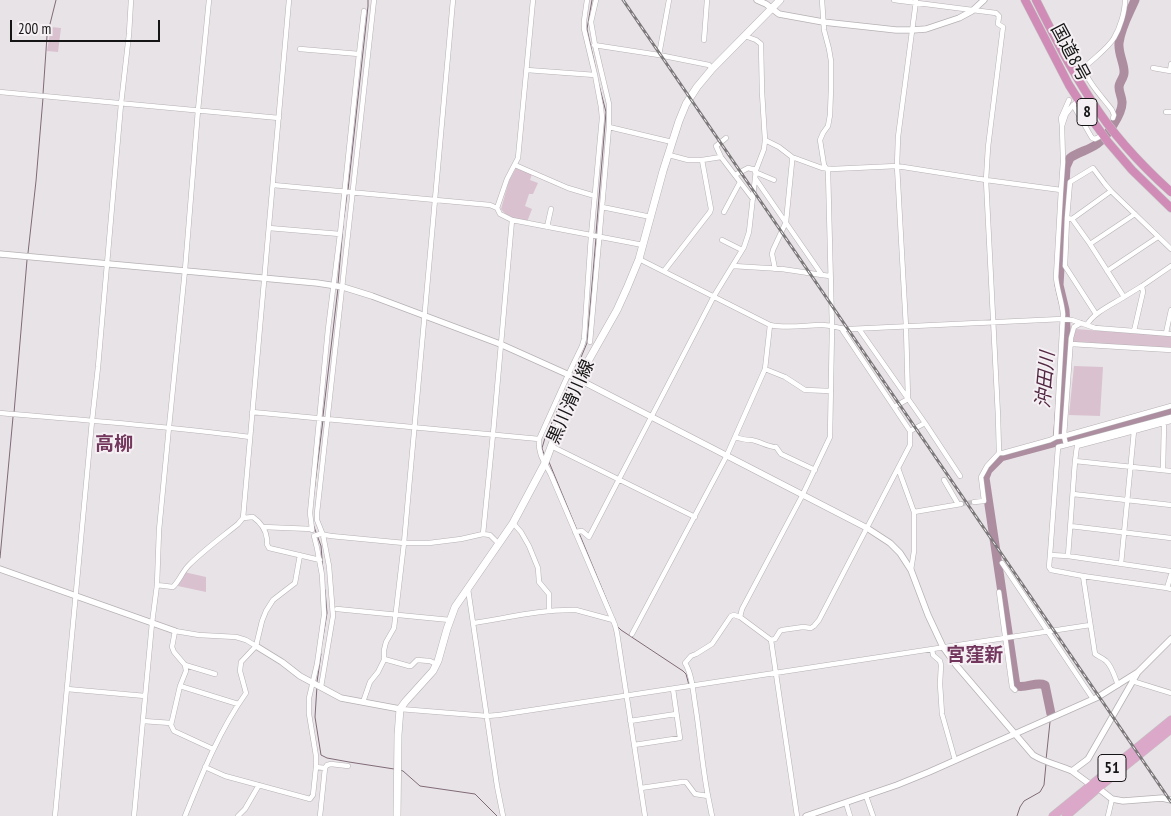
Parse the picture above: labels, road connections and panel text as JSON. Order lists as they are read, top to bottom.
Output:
{
  "streets": {
    "highway": ["国道8号", "8"],
    "main road": ["黒川滑川線", "51"]
  },
  "districts": ["高柳", "宮窪新"],
  "water": ["沖田川"],
  "scale_bar": "200 m"
}
